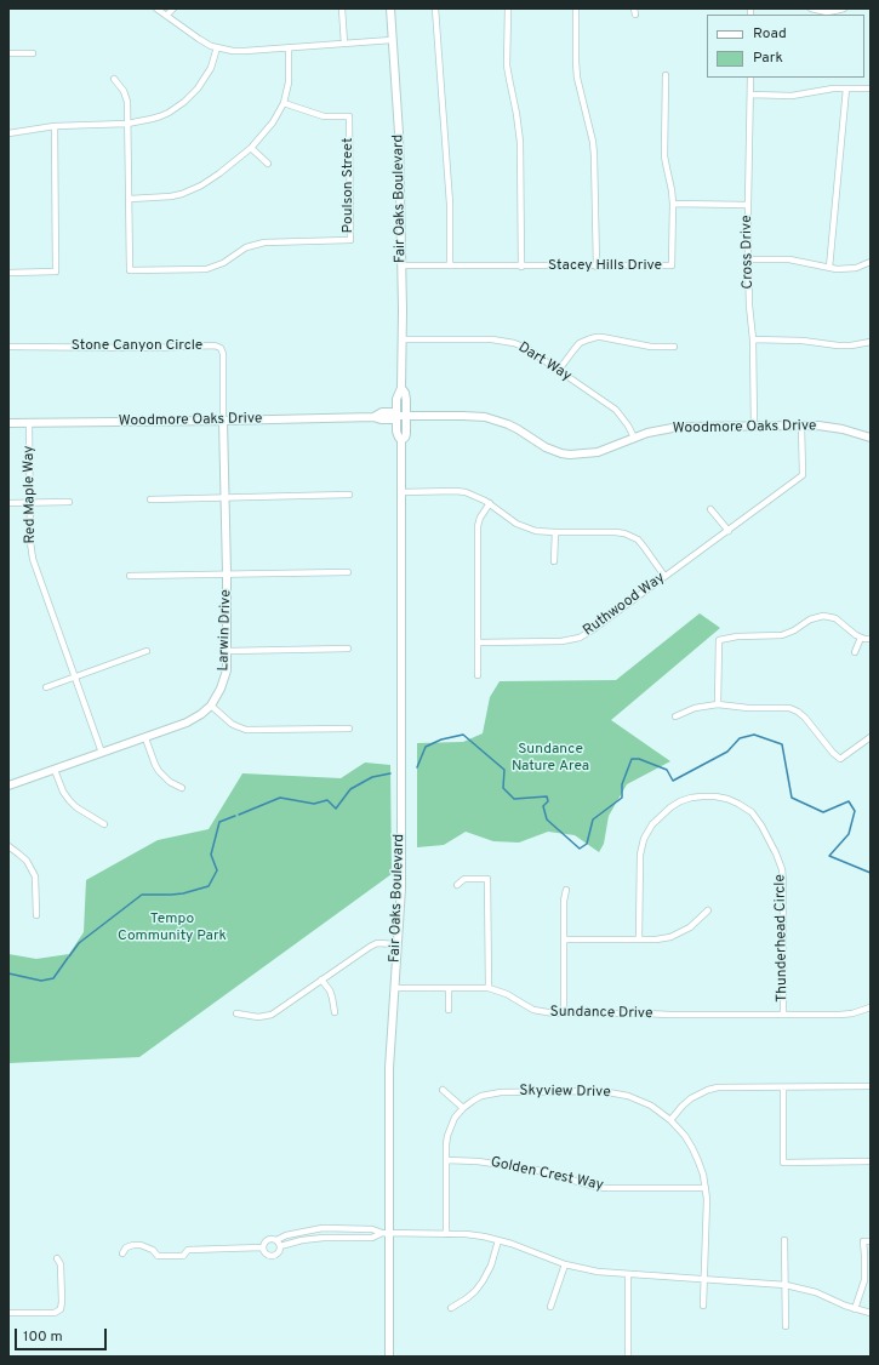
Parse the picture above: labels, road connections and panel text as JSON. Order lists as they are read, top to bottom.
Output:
{
  "streets": {
    "main road": ["Fair Oaks Boulevard", "Woodmore Oaks Drive", "Larwin Drive"],
    "street": [
      "Poulson Street",
      "Cross Drive",
      "Stacey Hills Drive",
      "Stone Canyon Circle",
      "Dart Way",
      "Red Maple Way",
      "Ruthwood Way",
      "Thunderhead Circle",
      "Sundance Drive",
      "Skyview Drive",
      "Golden Crest Way"
    ]
  },
  "crossings": [
    ["Fair Oaks Boulevard", "Stacey Hills Drive"],
    ["Fair Oaks Boulevard", "Dart Way"],
    ["Fair Oaks Boulevard", "Woodmore Oaks Drive"],
    ["Fair Oaks Boulevard", "Sundance Drive"],
    ["Cross Drive", "Woodmore Oaks Drive"],
    ["Stone Canyon Circle", "Woodmore Oaks Drive"],
    ["Stone Canyon Circle", "Larwin Drive"],
    ["Dart Way", "Woodmore Oaks Drive"],
    ["Woodmore Oaks Drive", "Red Maple Way"],
    ["Woodmore Oaks Drive", "Ruthwood Way"],
    ["Woodmore Oaks Drive", "Larwin Drive"],
    ["Red Maple Way", "Larwin Drive"],
    ["Thunderhead Circle", "Sundance Drive"],
    ["Skyview Drive", "Golden Crest Way"]
  ],
  "parks": ["Sundance Nature Area", "Tempo Community Park"],
  "legend": ["Road", "Park"],
  "scale_bar": "100 m"
}
